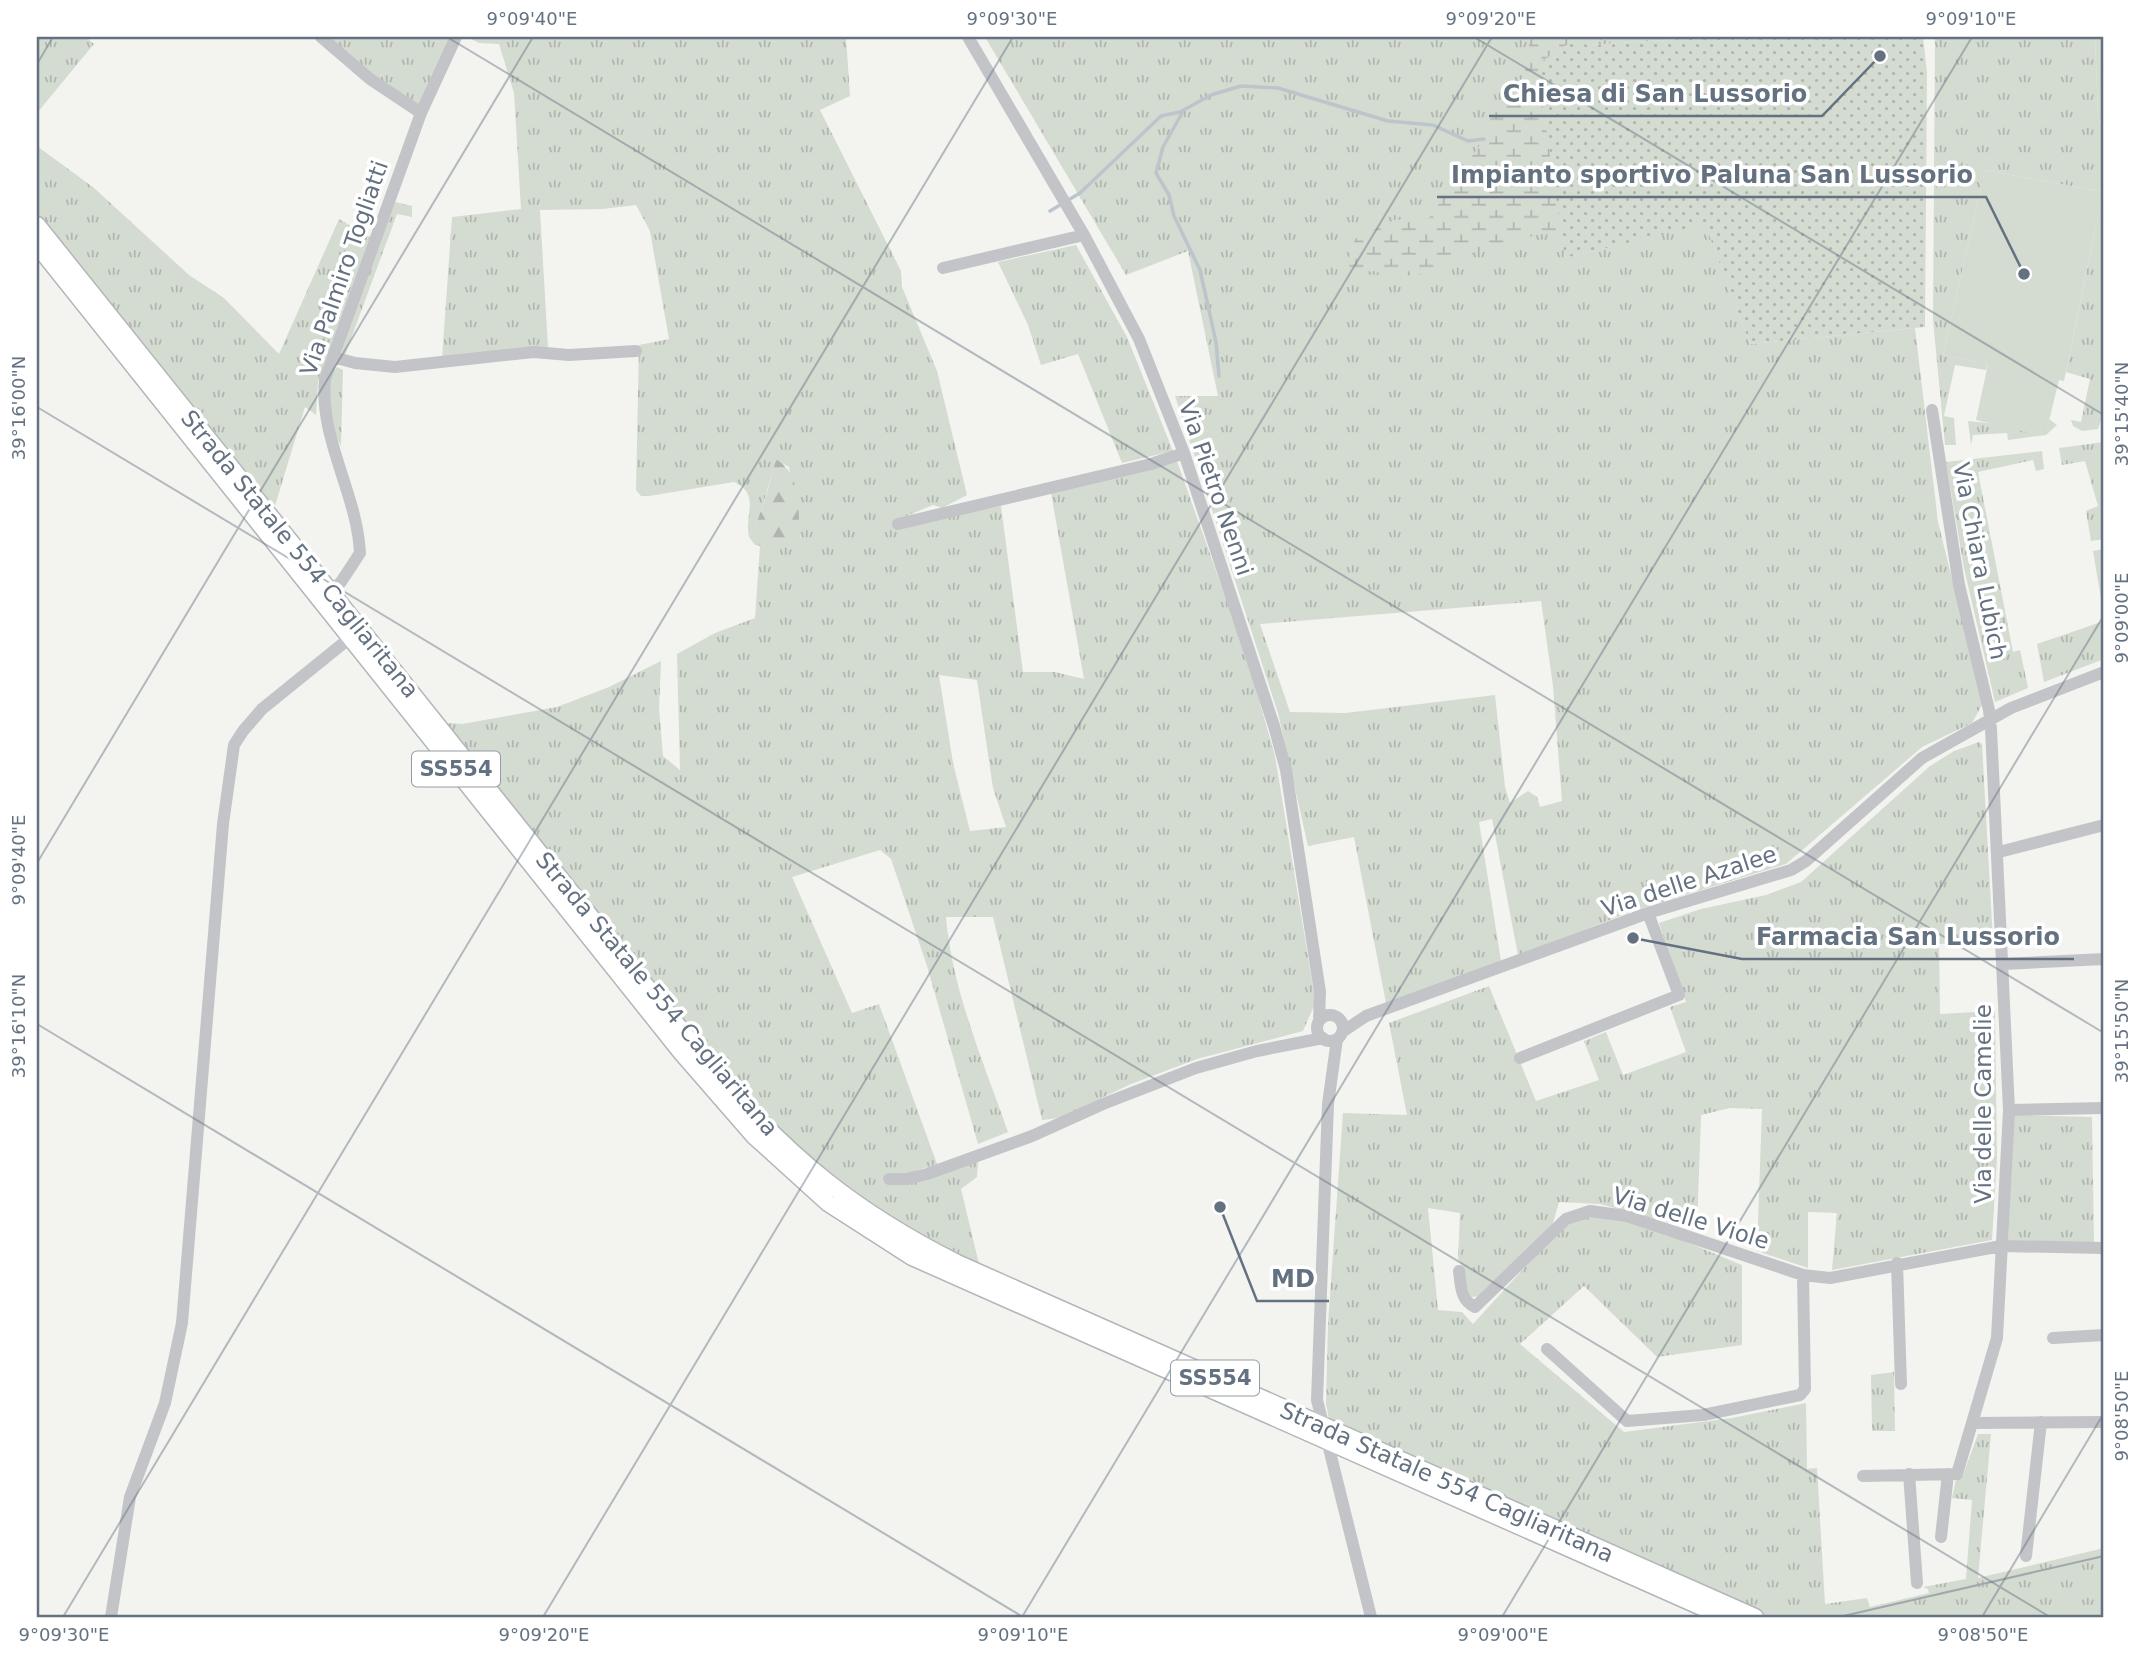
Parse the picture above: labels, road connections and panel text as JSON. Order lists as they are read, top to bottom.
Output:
{
  "streets": {
    "main road": ["Strada Statale 554 Cagliaritana", "SS554"],
    "street": [
      "Via Palmiro Togliatti",
      "Via Pietro Nenni",
      "Via Chiara Lubich",
      "Via delle Azalee",
      "Via delle Camelie",
      "Via delle Viole"
    ]
  },
  "crossings": [
    ["Via Palmiro Togliatti", "Strada Statale 554 Cagliaritana"],
    ["Via Pietro Nenni", "Strada Statale 554 Cagliaritana"],
    ["Via Pietro Nenni", "Via delle Azalee"],
    ["Via Chiara Lubich", "Via delle Azalee"],
    ["Via Chiara Lubich", "Via delle Camelie"],
    ["Via delle Azalee", "Via delle Camelie"],
    ["Via delle Camelie", "Via delle Viole"]
  ],
  "places": [
    "Chiesa di San Lussorio",
    "Impianto sportivo Paluna San Lussorio",
    "Farmacia San Lussorio",
    "MD"
  ],
  "coordinates": [
    "9°09'40\"E",
    "9°09'30\"E",
    "9°09'20\"E",
    "9°09'10\"E",
    "39°16'00\"N",
    "39°15'40\"N",
    "9°09'00\"E",
    "39°16'10\"N",
    "39°15'50\"N",
    "9°08'50\"E"
  ]
}
